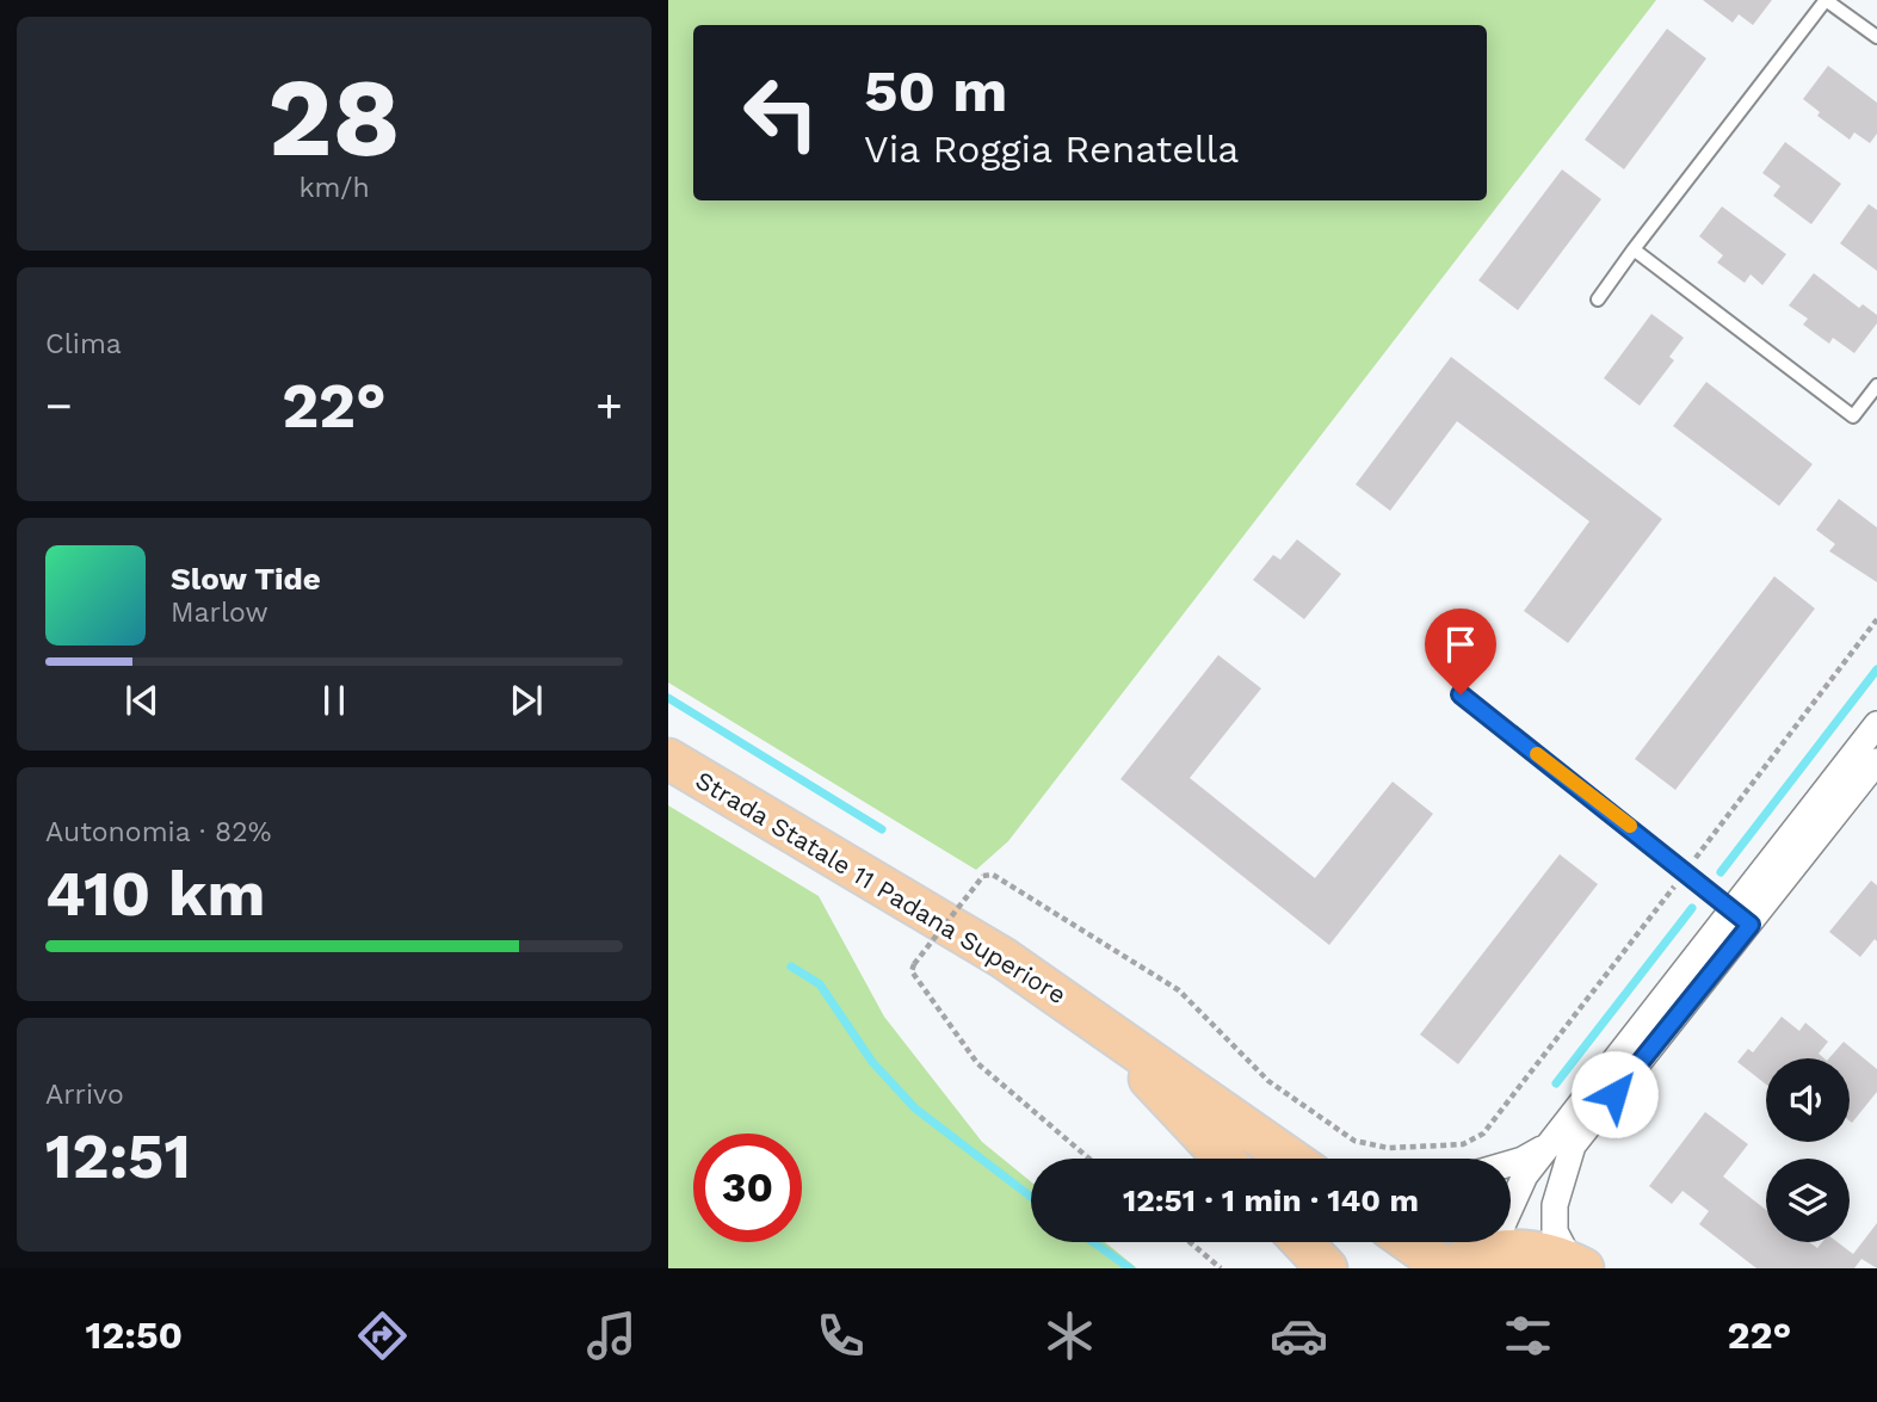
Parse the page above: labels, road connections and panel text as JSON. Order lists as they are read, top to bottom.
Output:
{
  "streets": {
    "main road": ["Strada Statale 11 Padana Superiore"]
  },
  "page": {
    "tile": [
      ["28", "km/h"],
      "Clima",
      ["Autonomia · 82%", "410 km"],
      ["Arrivo", "12:51"]
    ],
    "turn": ["50 m", "Via Roggia Renatella"],
    "heat": ["−", "22°", "+"],
    "song": ["Slow Tide", "Marlow"],
    "limit": "30",
    "trip": "12:51 · 1 min · 140 m",
    "tabs": ["12:50", "22°"]
  }
}
